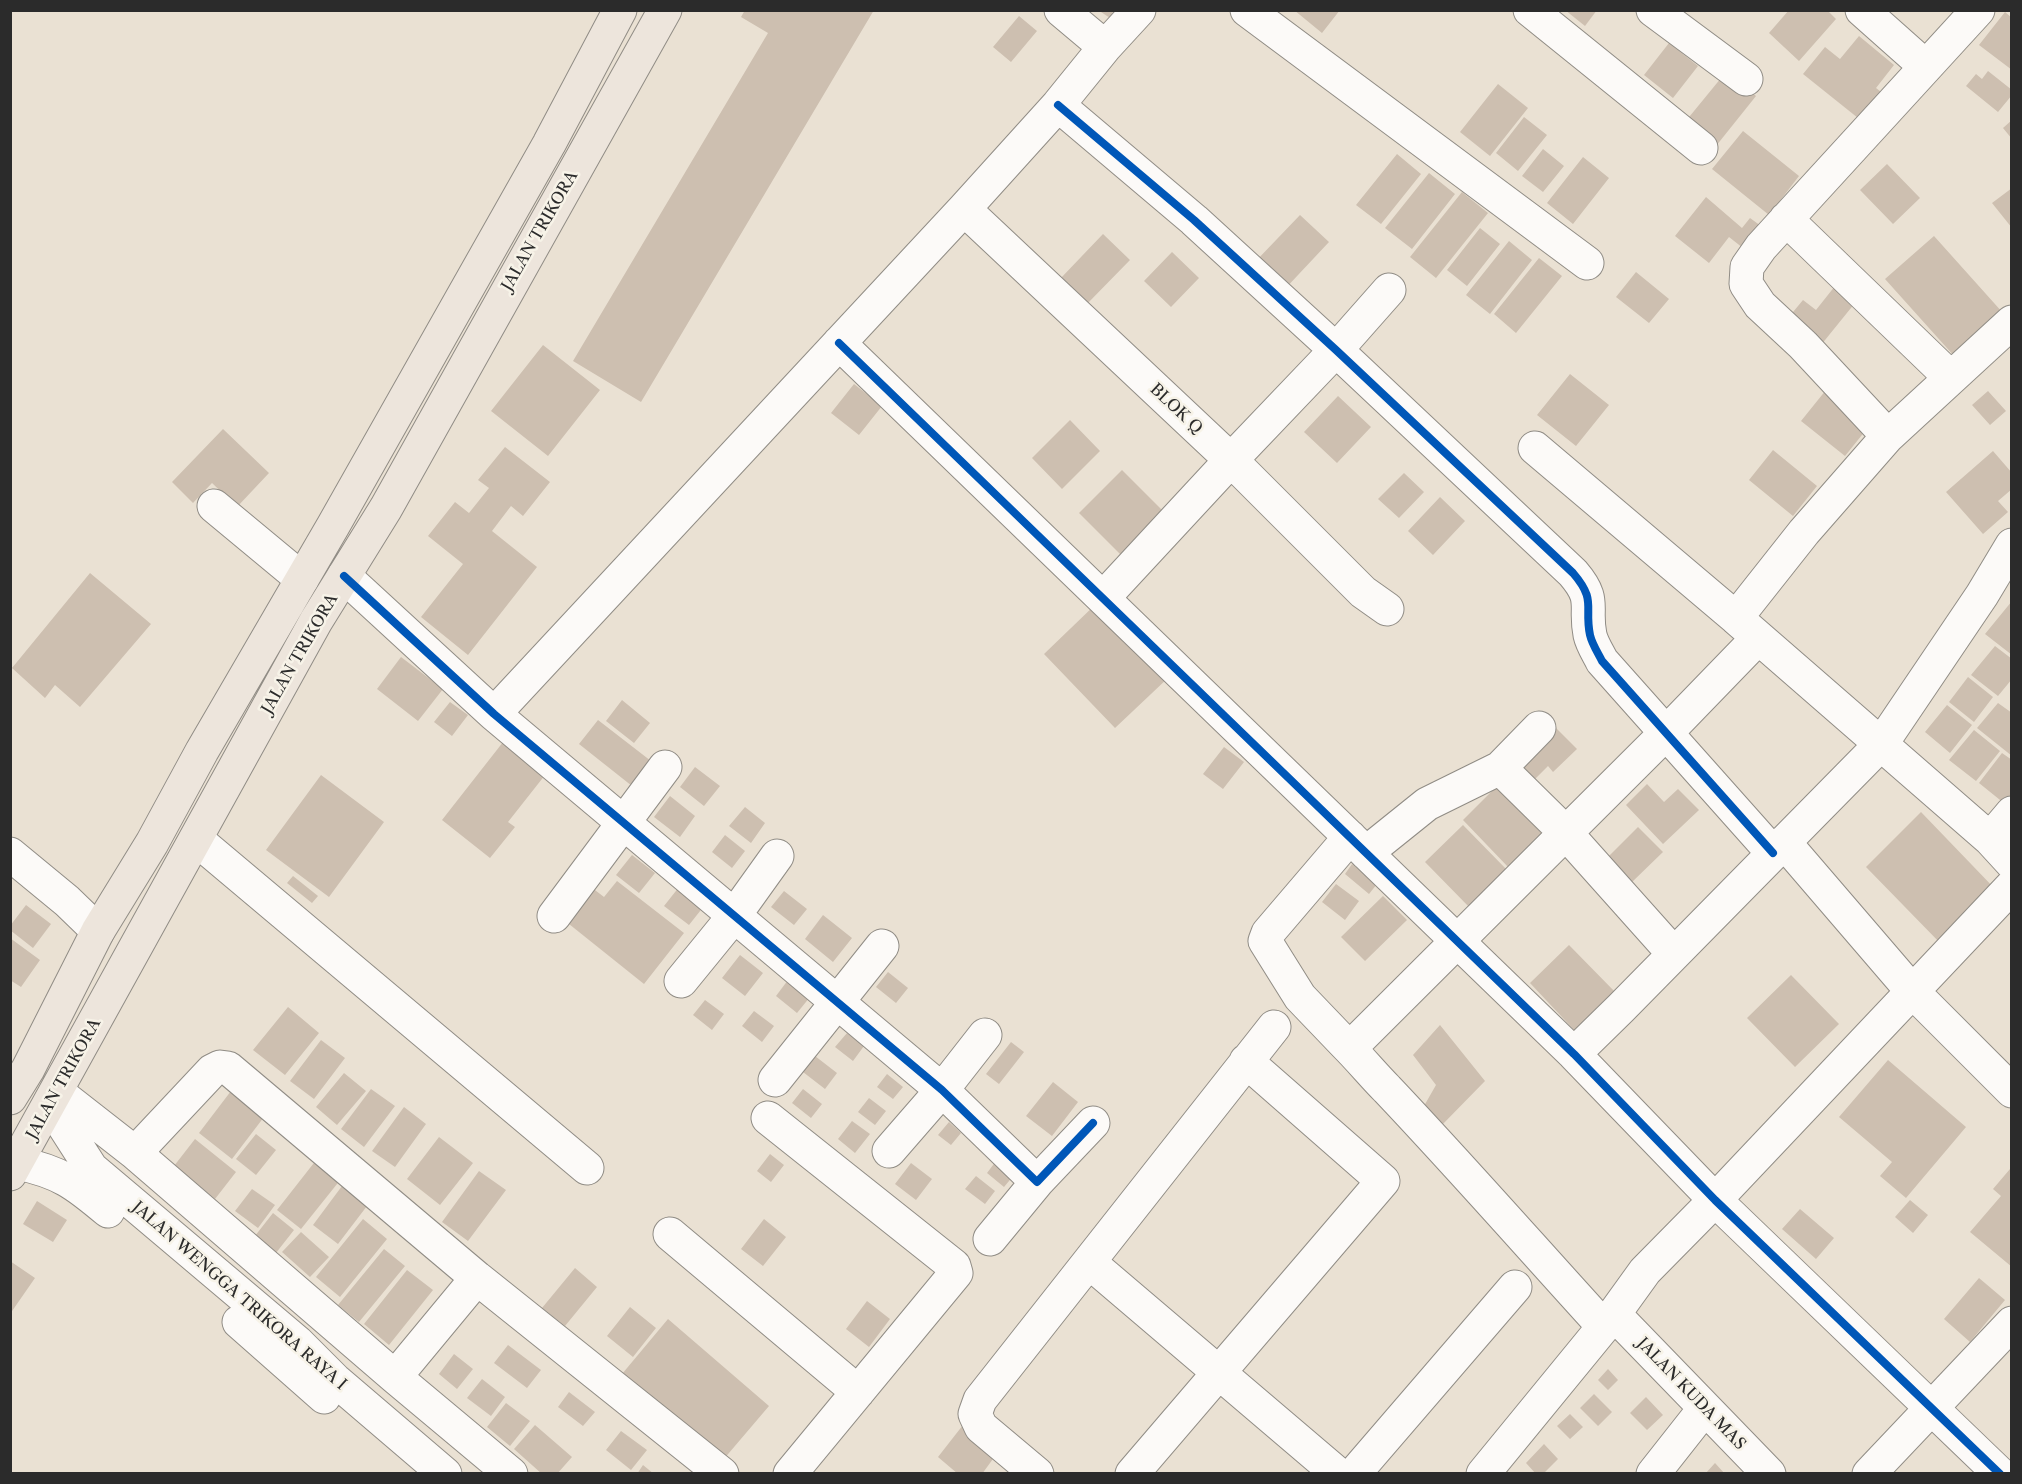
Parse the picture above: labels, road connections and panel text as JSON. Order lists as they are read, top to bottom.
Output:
{
  "streets": {
    "main road": ["JALAN TRIKORA"],
    "street": ["BLOK Q", "JALAN WENGGA TRIKORA RAYA I", "JALAN KUDA MAS"]
  },
  "crossings": [
    ["JALAN TRIKORA", "JALAN WENGGA TRIKORA RAYA I"]
  ]
}
